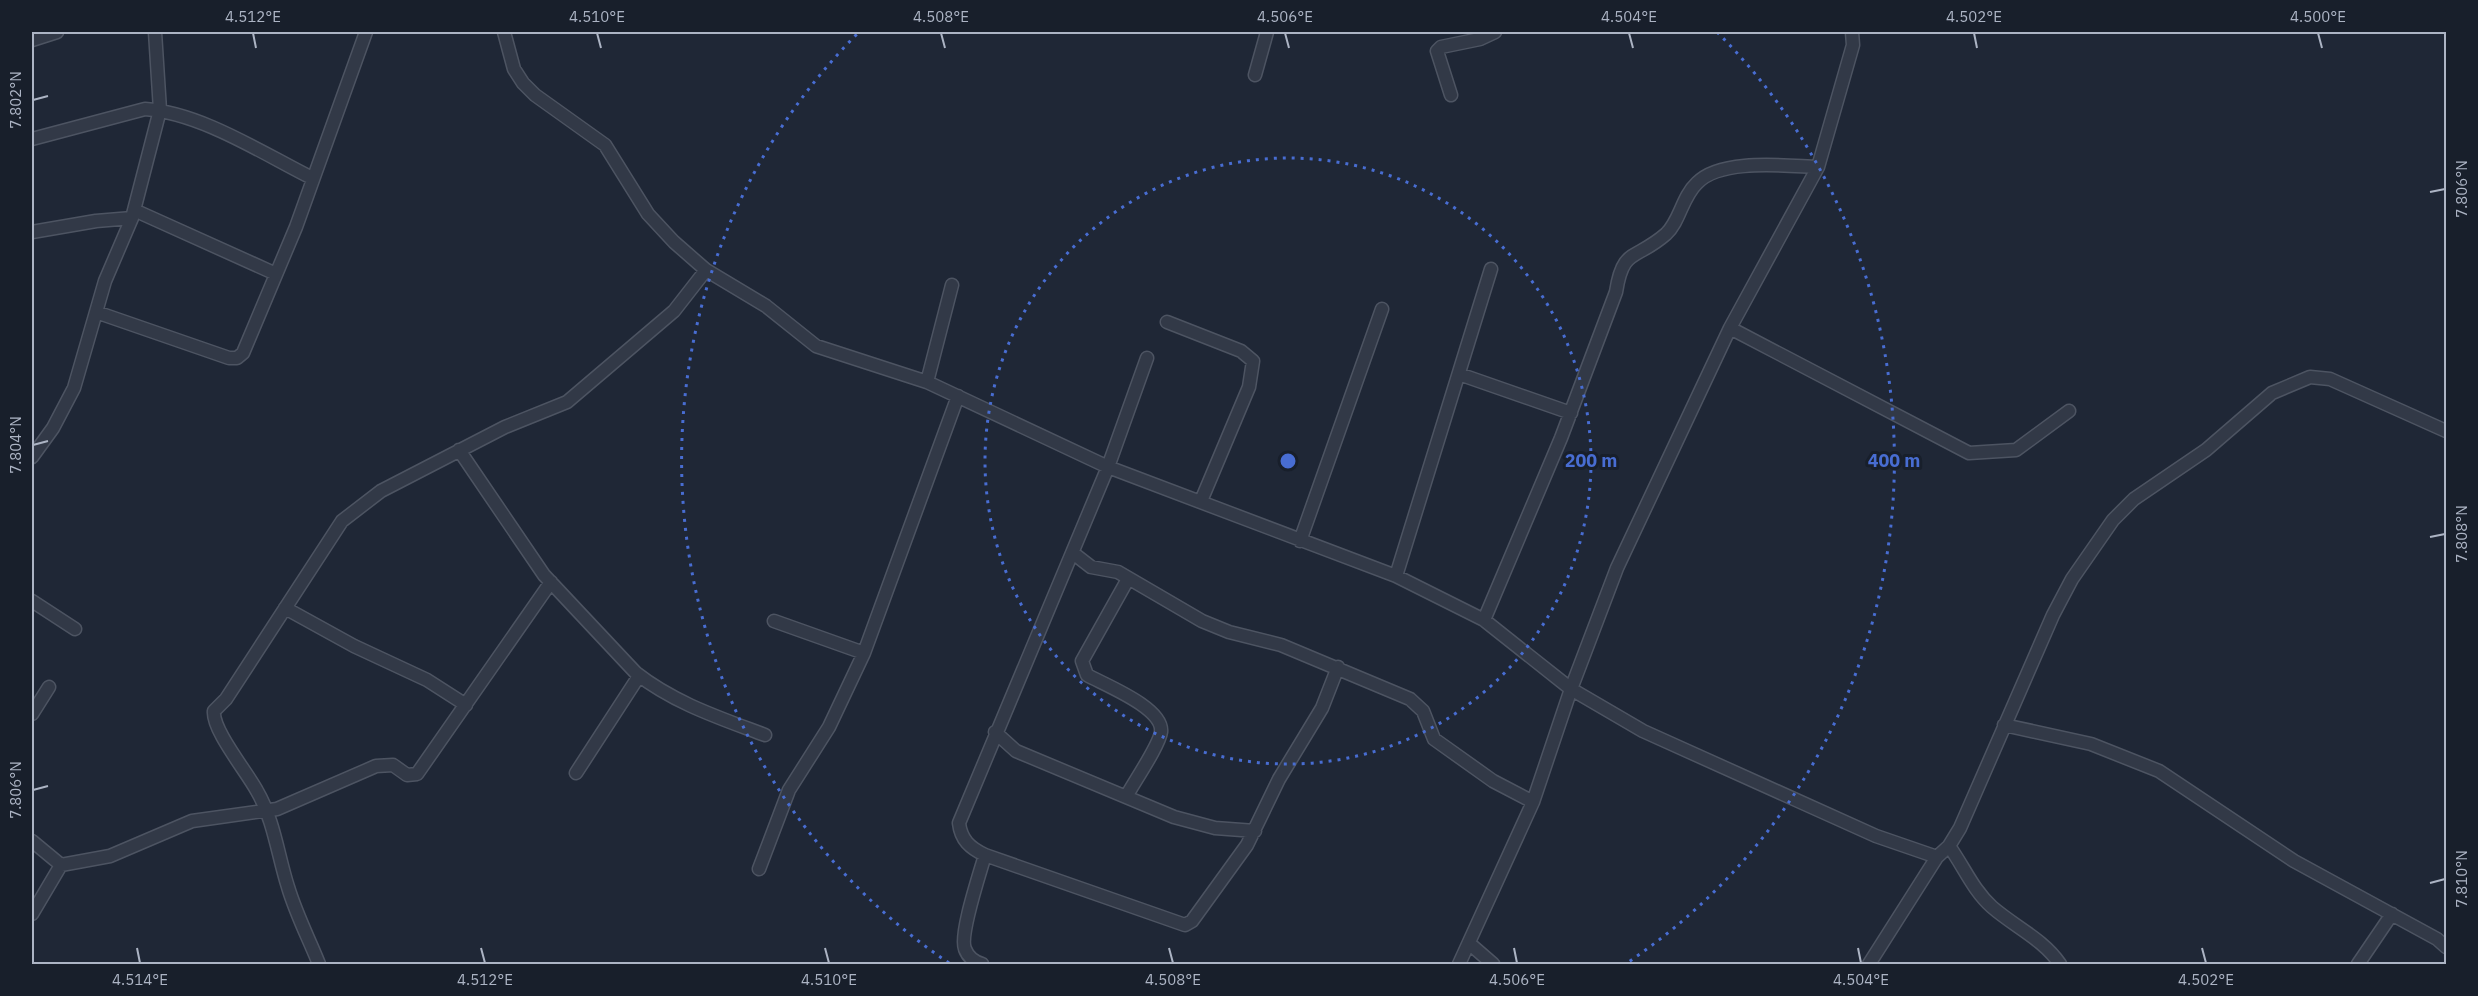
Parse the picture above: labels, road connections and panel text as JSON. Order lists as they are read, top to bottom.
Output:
{
  "coordinates": [
    "4.512°E",
    "4.510°E",
    "4.508°E",
    "4.506°E",
    "4.504°E",
    "4.502°E",
    "4.500°E",
    "7.802°N",
    "7.806°N",
    "7.804°N",
    "7.808°N",
    "7.810°N",
    "4.514°E"
  ],
  "rings": ["200 m", "400 m"]
}
